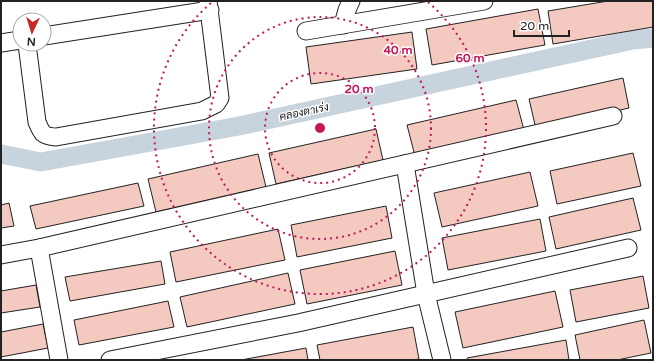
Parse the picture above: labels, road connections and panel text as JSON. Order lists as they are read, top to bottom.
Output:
{
  "water": ["คลองตาเร่ง"],
  "scale_bar": "20 m",
  "north": "bottom",
  "rings": ["40 m", "60 m", "20 m"]
}
